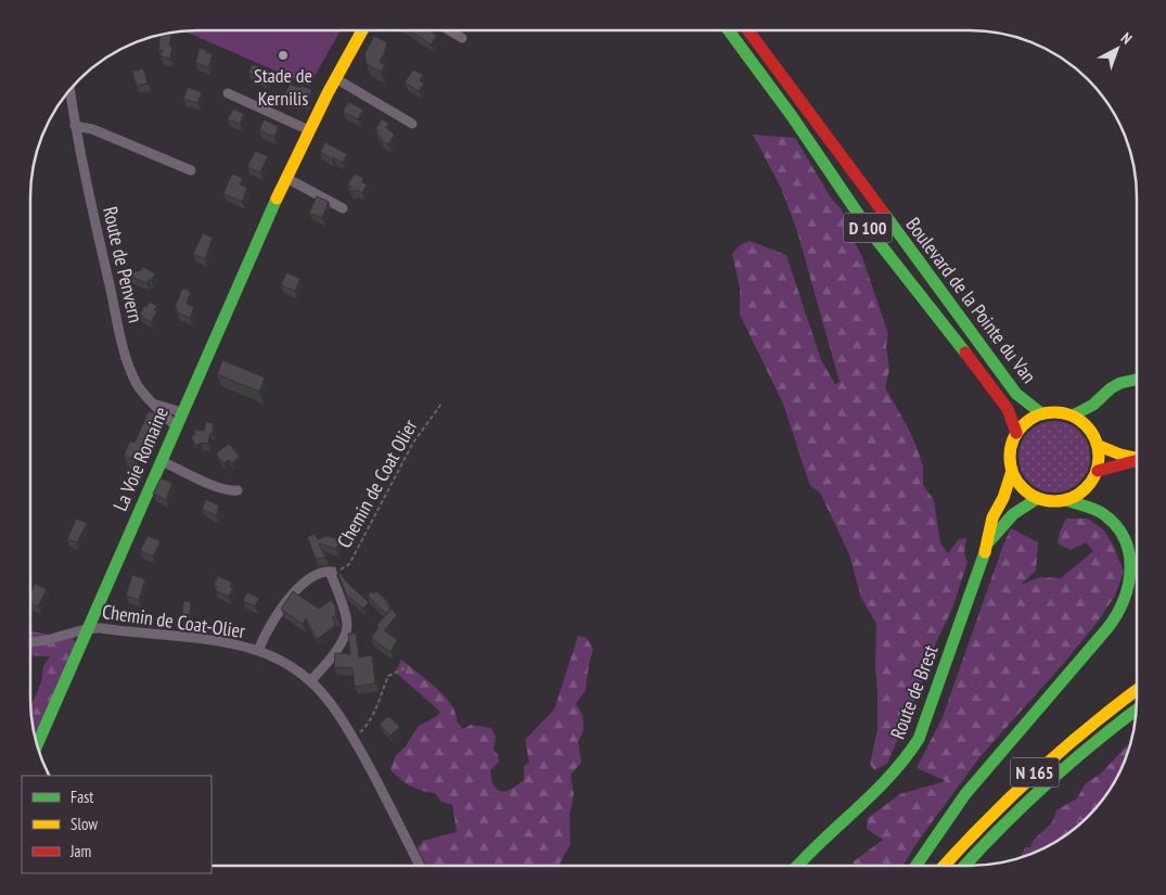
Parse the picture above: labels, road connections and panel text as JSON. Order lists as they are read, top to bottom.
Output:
{
  "streets": {
    "main road": [
      "D 100",
      "Boulevard de la Pointe du Van",
      "La Voie Romaine",
      "Route de Brest",
      "N 165"
    ],
    "street": ["Route de Penvern", "Chemin de Coat-Olier"],
    "path": ["Chemin de Coat Olier"]
  },
  "crossings": [
    ["Route de Penvern", "La Voie Romaine"],
    ["Boulevard de la Pointe du Van", "Route de Brest"],
    ["La Voie Romaine", "Chemin de Coat-Olier"]
  ],
  "places": ["Stade de Kernilis"],
  "legend": ["Fast", "Slow", "Jam"],
  "north": "top right"
}
